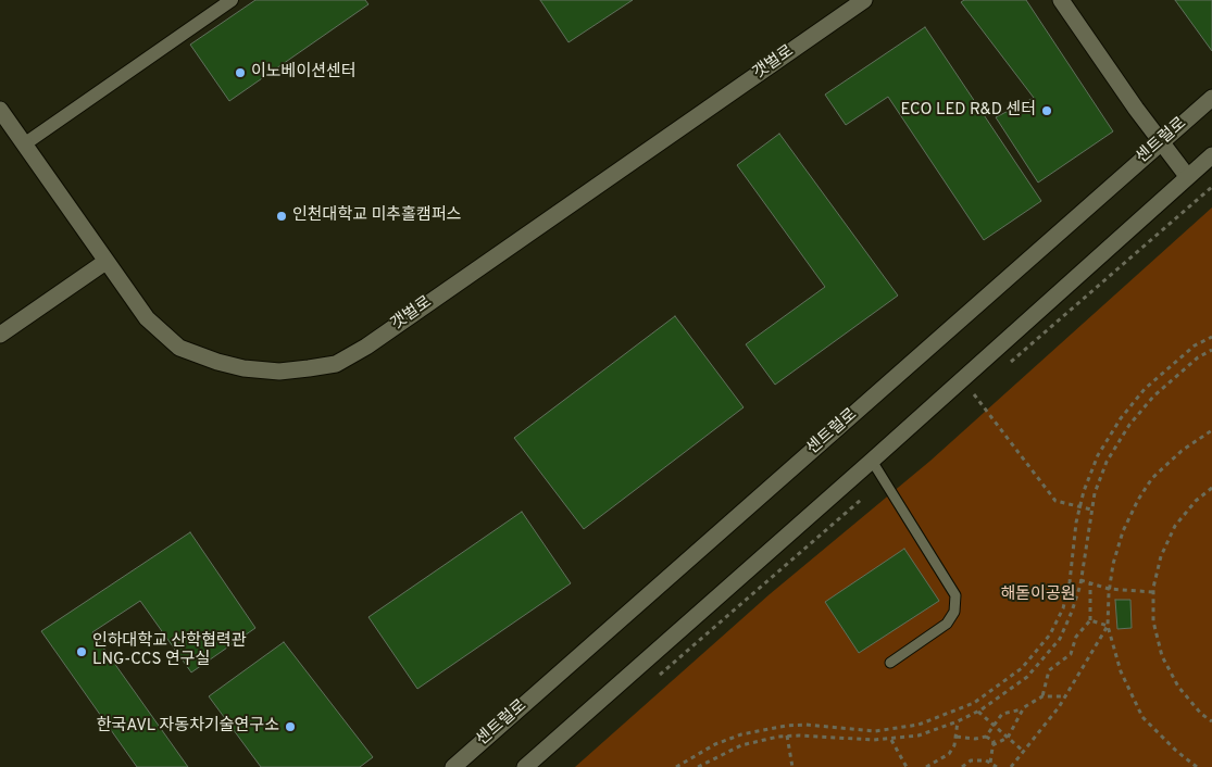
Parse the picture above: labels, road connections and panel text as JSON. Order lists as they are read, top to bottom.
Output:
{
  "streets": {
    "main road": ["갯벌로", "센트럴로"]
  },
  "parks": ["해돋이공원"],
  "places": [
    "이노베이션센터",
    "ECO LED R&D 센터",
    "인천대학교 미추홀캠퍼스",
    "인하대학교 산학협력관 LNG-CCS 연구실",
    "한국AVL 자동차기술연구소"
  ]
}
